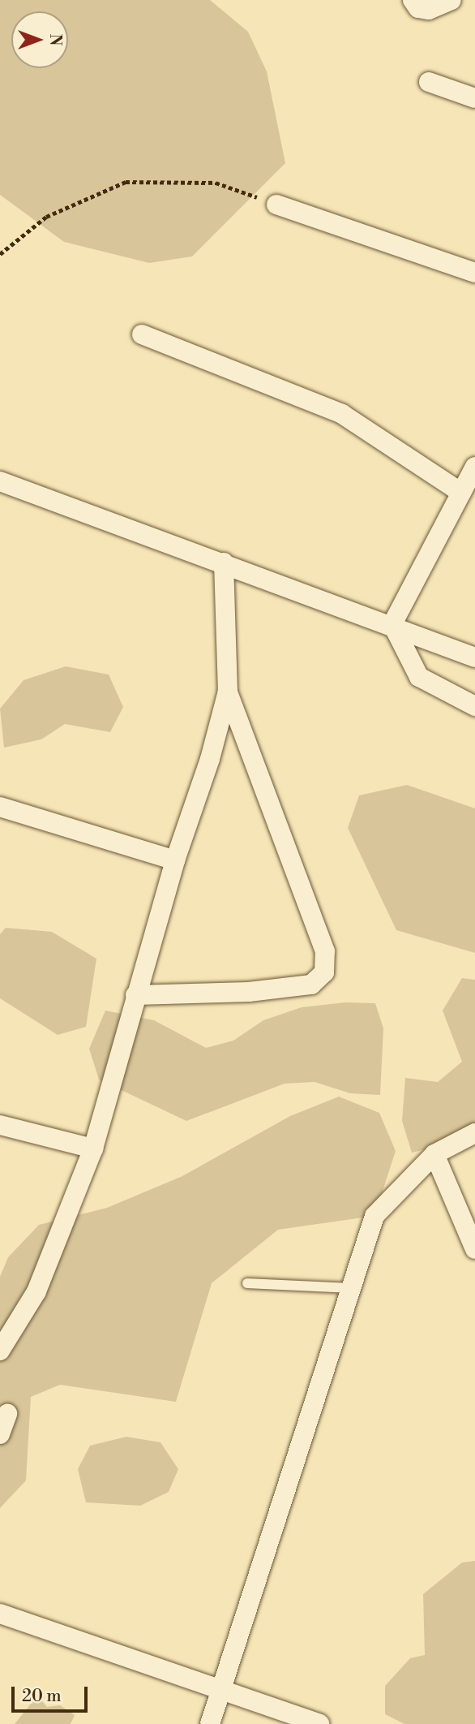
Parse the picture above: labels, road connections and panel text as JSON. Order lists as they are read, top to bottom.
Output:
{
  "scale_bar": "20 m",
  "north": "right"
}
